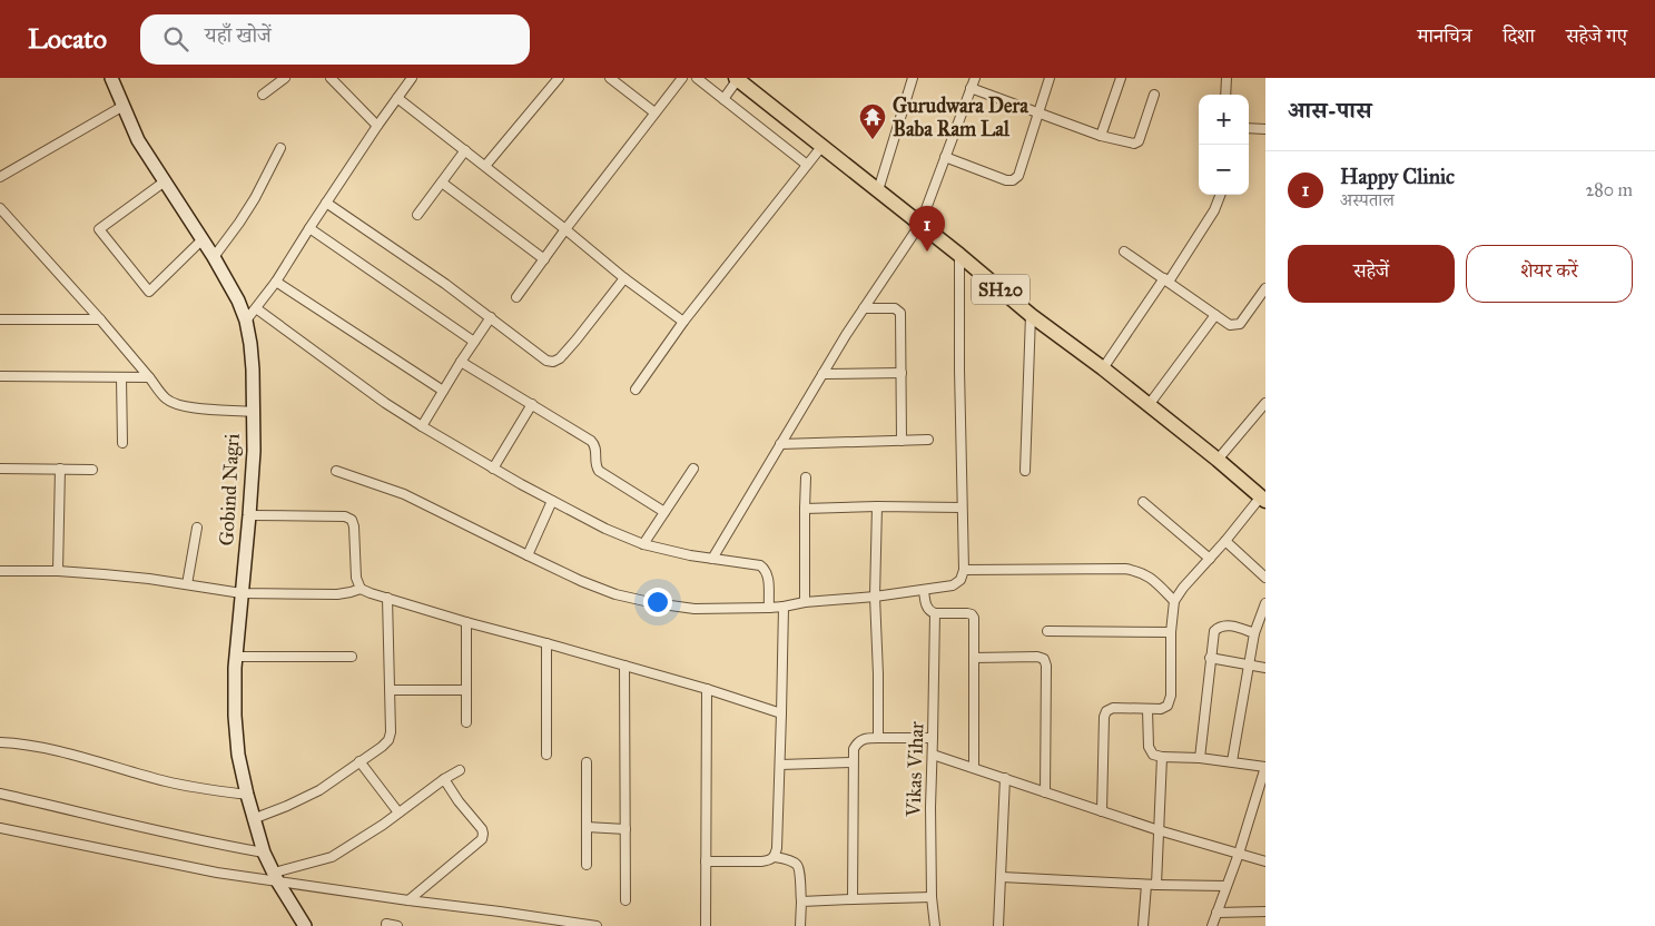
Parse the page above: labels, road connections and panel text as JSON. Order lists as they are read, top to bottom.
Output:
{
  "streets": {
    "main road": ["SH20"],
    "street": ["Gobind Nagri", "Vikas Vihar"]
  },
  "places": {
    "temple": ["Gurudwara Dera Baba Ram Lal"]
  },
  "page": {
    "header": "Locato",
    "search": "यहाँ खोजें",
    "nav": ["मानचित्र", "दिशा", "सहेजे गए"],
    "heading": "आस-पास",
    "map_buttons": ["+", "−"],
    "list": [
      {
        "mark": "1",
        "name": "Happy Clinic",
        "note": "अस्पताल",
        "value": "280 m"
      }
    ],
    "pins": "1",
    "buttons": ["सहेजें", "शेयर करें"]
  }
}
